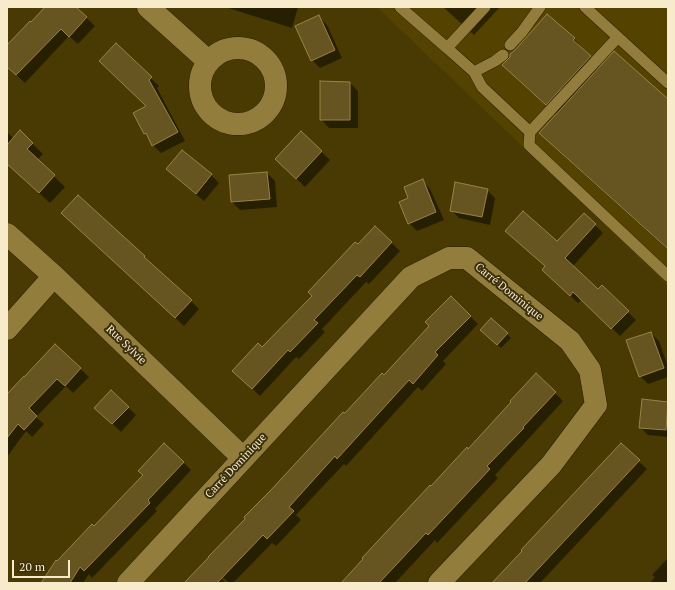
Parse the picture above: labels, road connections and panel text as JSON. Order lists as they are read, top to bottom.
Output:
{
  "streets": {
    "street": ["Carré Dominique", "Rue Sylvie"]
  },
  "crossings": [
    ["Carré Dominique", "Rue Sylvie"]
  ],
  "scale_bar": "20 m"
}
